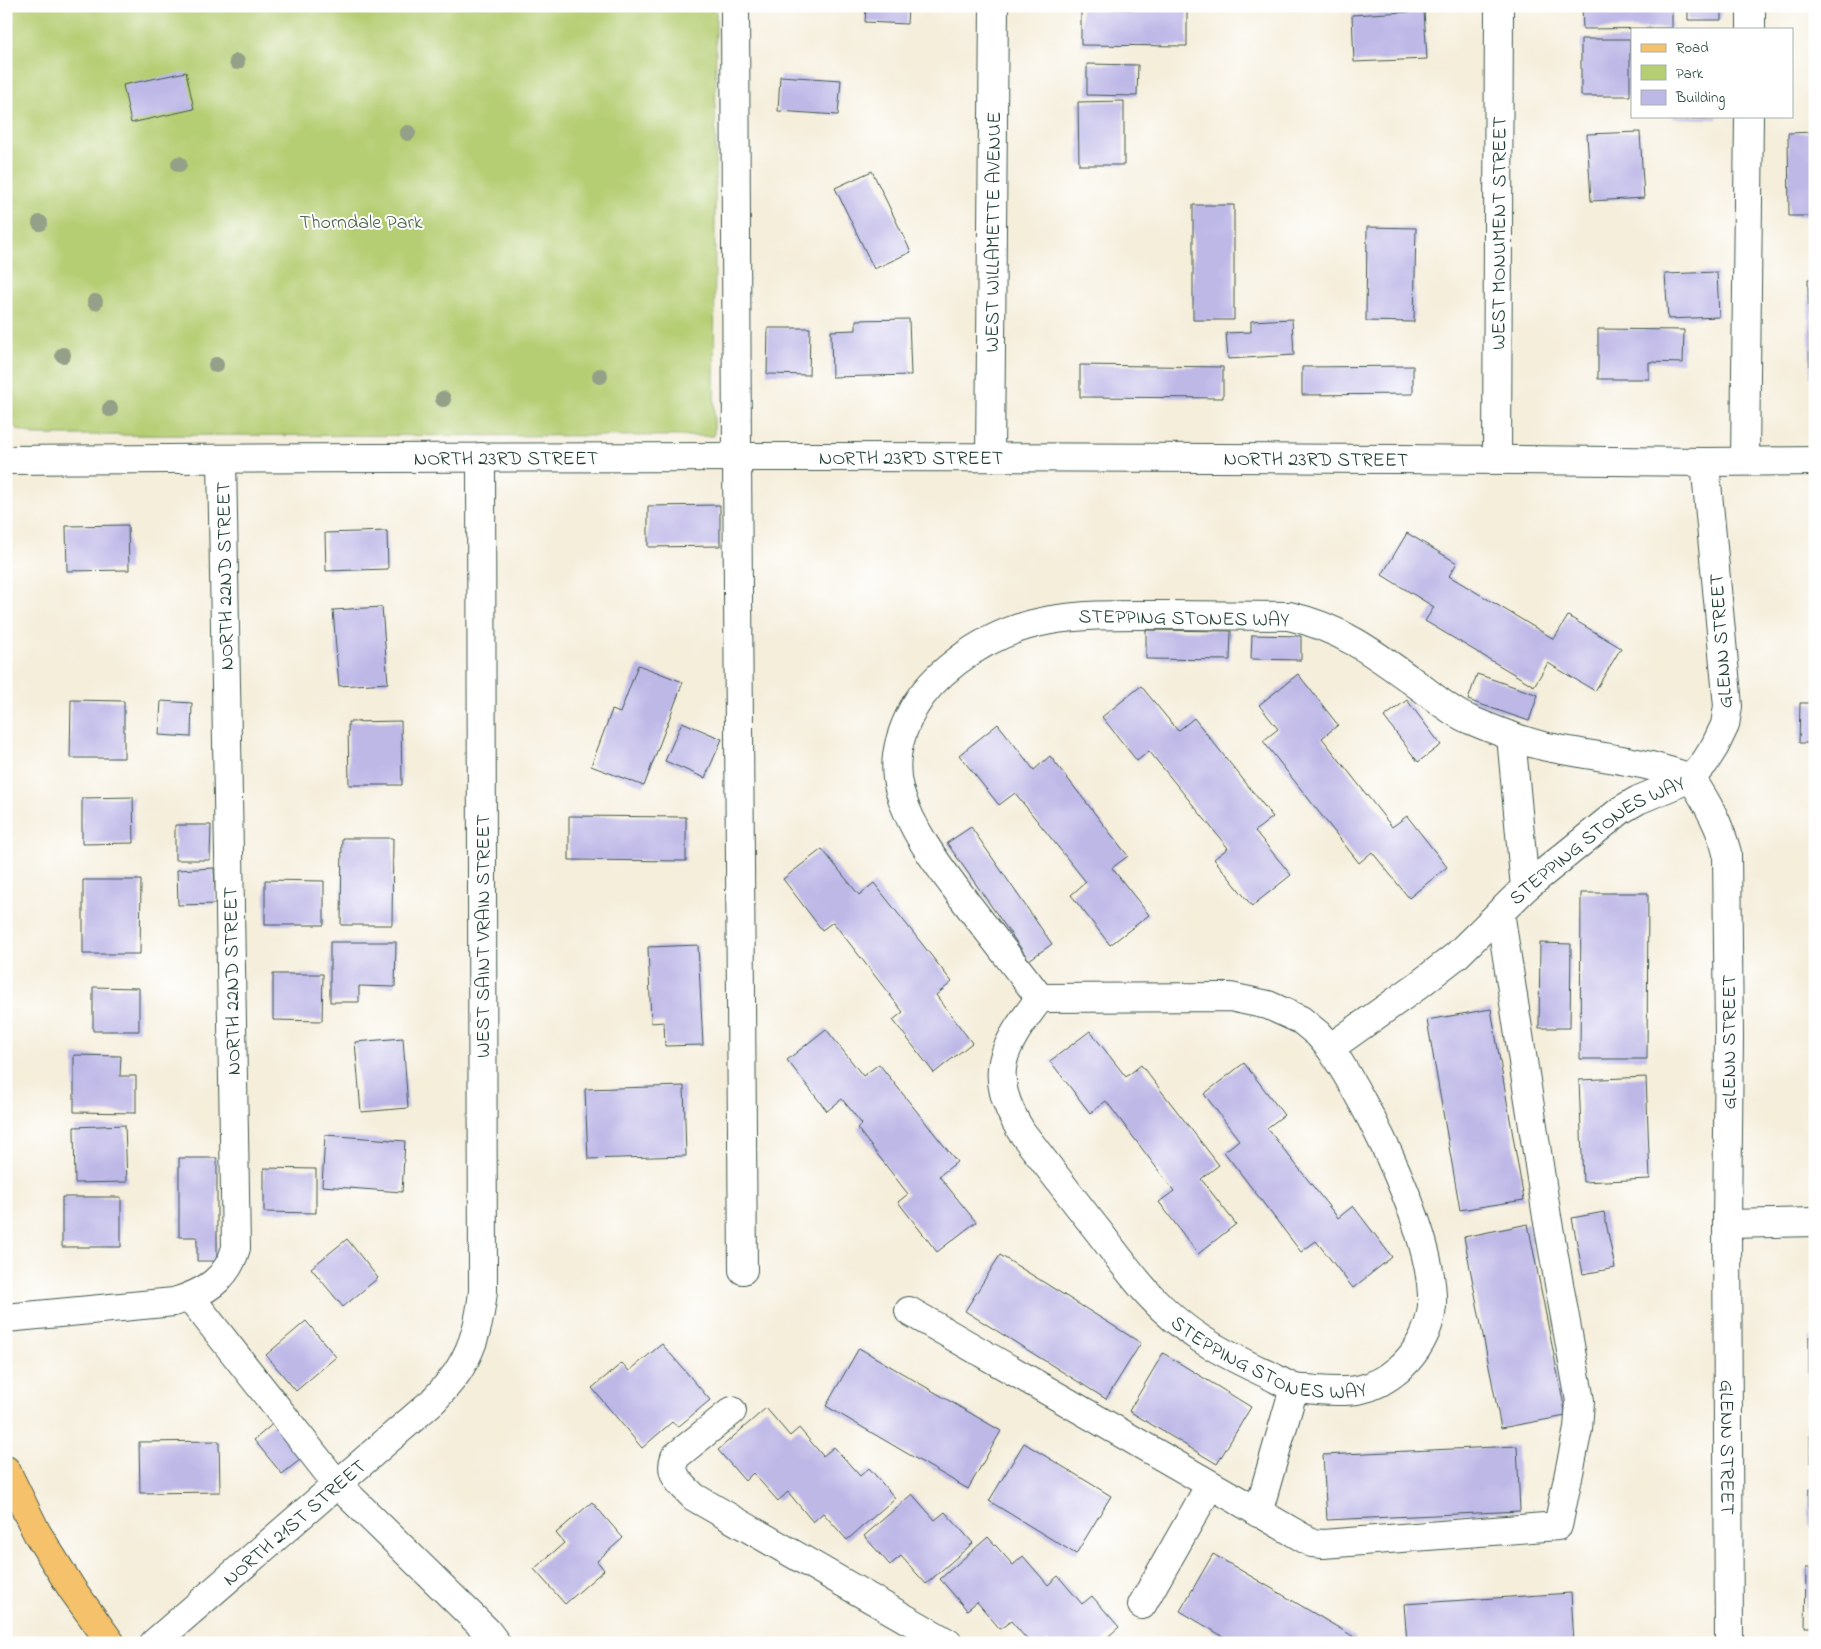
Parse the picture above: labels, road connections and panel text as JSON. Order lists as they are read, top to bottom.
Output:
{
  "streets": {
    "street": [
      "WEST WILLAMETTE AVENUE",
      "WEST MONUMENT STREET",
      "NORTH 23RD STREET",
      "NORTH 22ND STREET",
      "STEPPING STONES WAY",
      "GLENN STREET",
      "WEST SAINT VRAIN STREET",
      "NORTH 21ST STREET"
    ]
  },
  "crossings": [
    ["WEST WILLAMETTE AVENUE", "NORTH 23RD STREET"],
    ["WEST MONUMENT STREET", "NORTH 23RD STREET"],
    ["NORTH 23RD STREET", "NORTH 22ND STREET"],
    ["NORTH 23RD STREET", "GLENN STREET"],
    ["NORTH 23RD STREET", "WEST SAINT VRAIN STREET"],
    ["STEPPING STONES WAY", "GLENN STREET"],
    ["WEST SAINT VRAIN STREET", "NORTH 21ST STREET"]
  ],
  "parks": ["Thorndale Park"],
  "legend": ["Road", "Park", "Building"]
}
